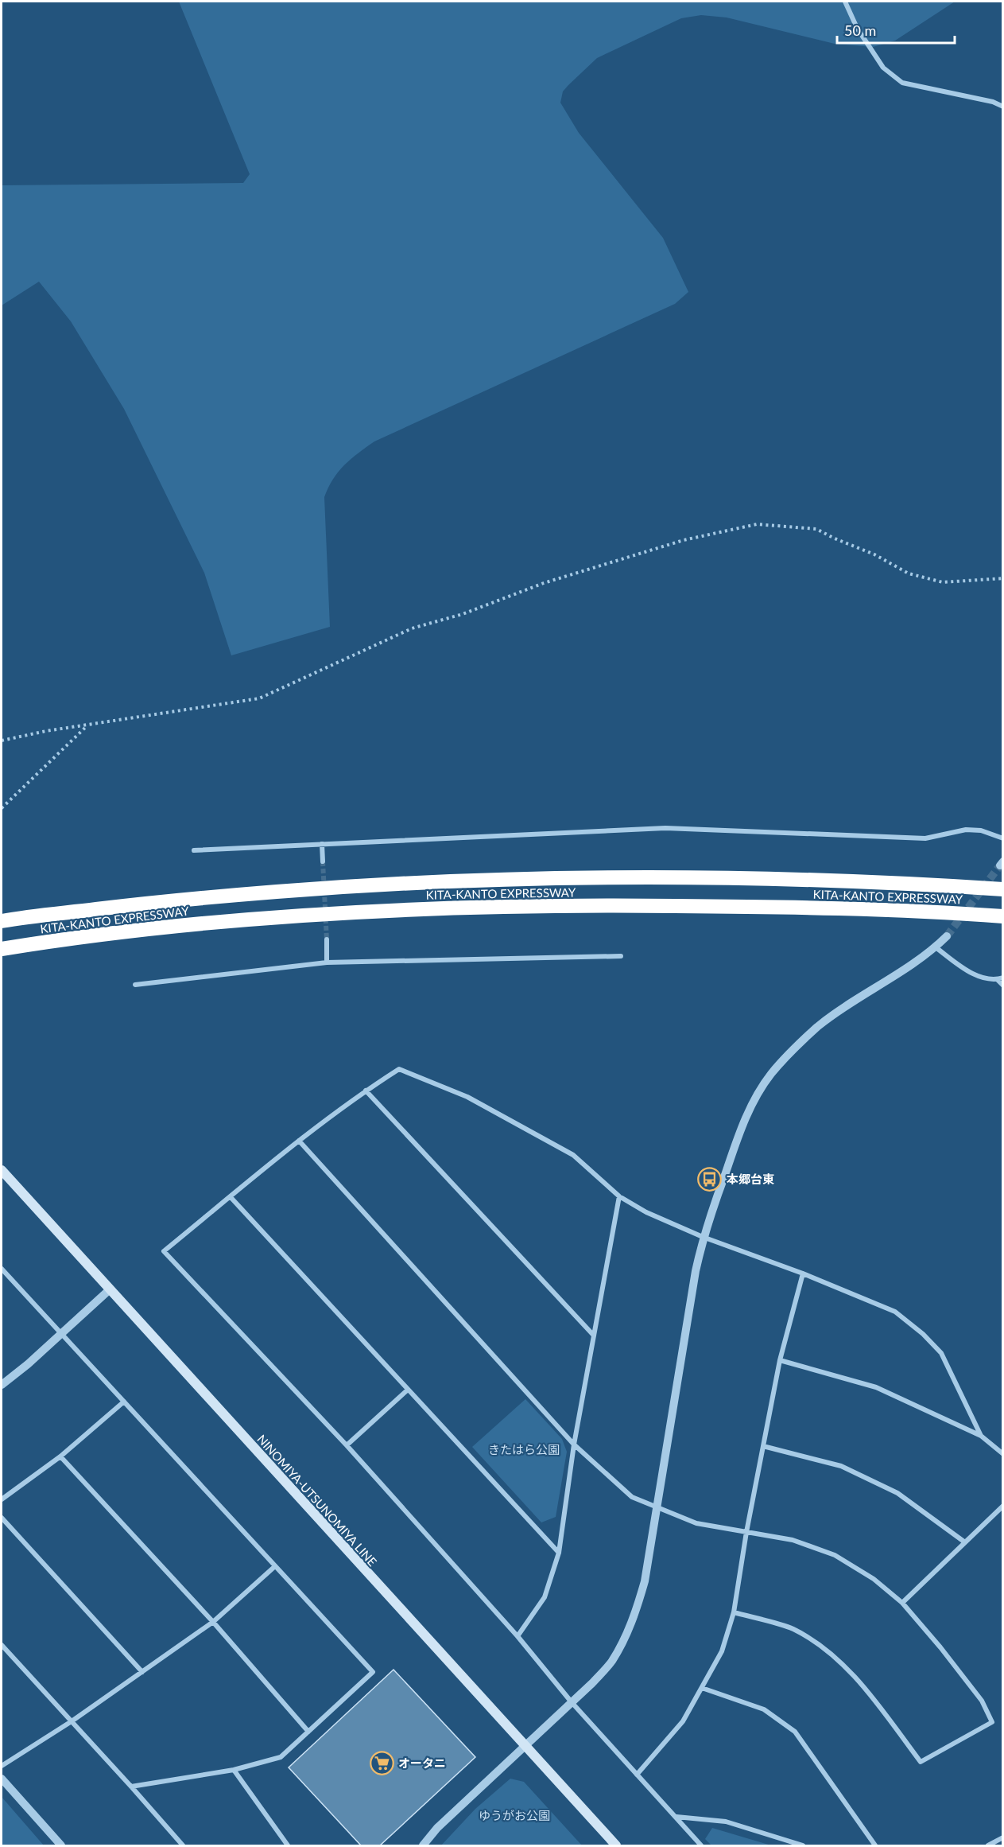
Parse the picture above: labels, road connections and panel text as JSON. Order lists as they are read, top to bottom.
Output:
{
  "streets": {
    "highway": ["KITA-KANTO EXPRESSWAY"],
    "main road": ["NINOMIYA-UTSUNOMIYA LINE"]
  },
  "parks": ["きたはら公園", "ゆうがお公園"],
  "places": {
    "bus stop": ["本郷台東"],
    "supermarket": ["オータニ"]
  },
  "scale_bar": "50 m"
}
